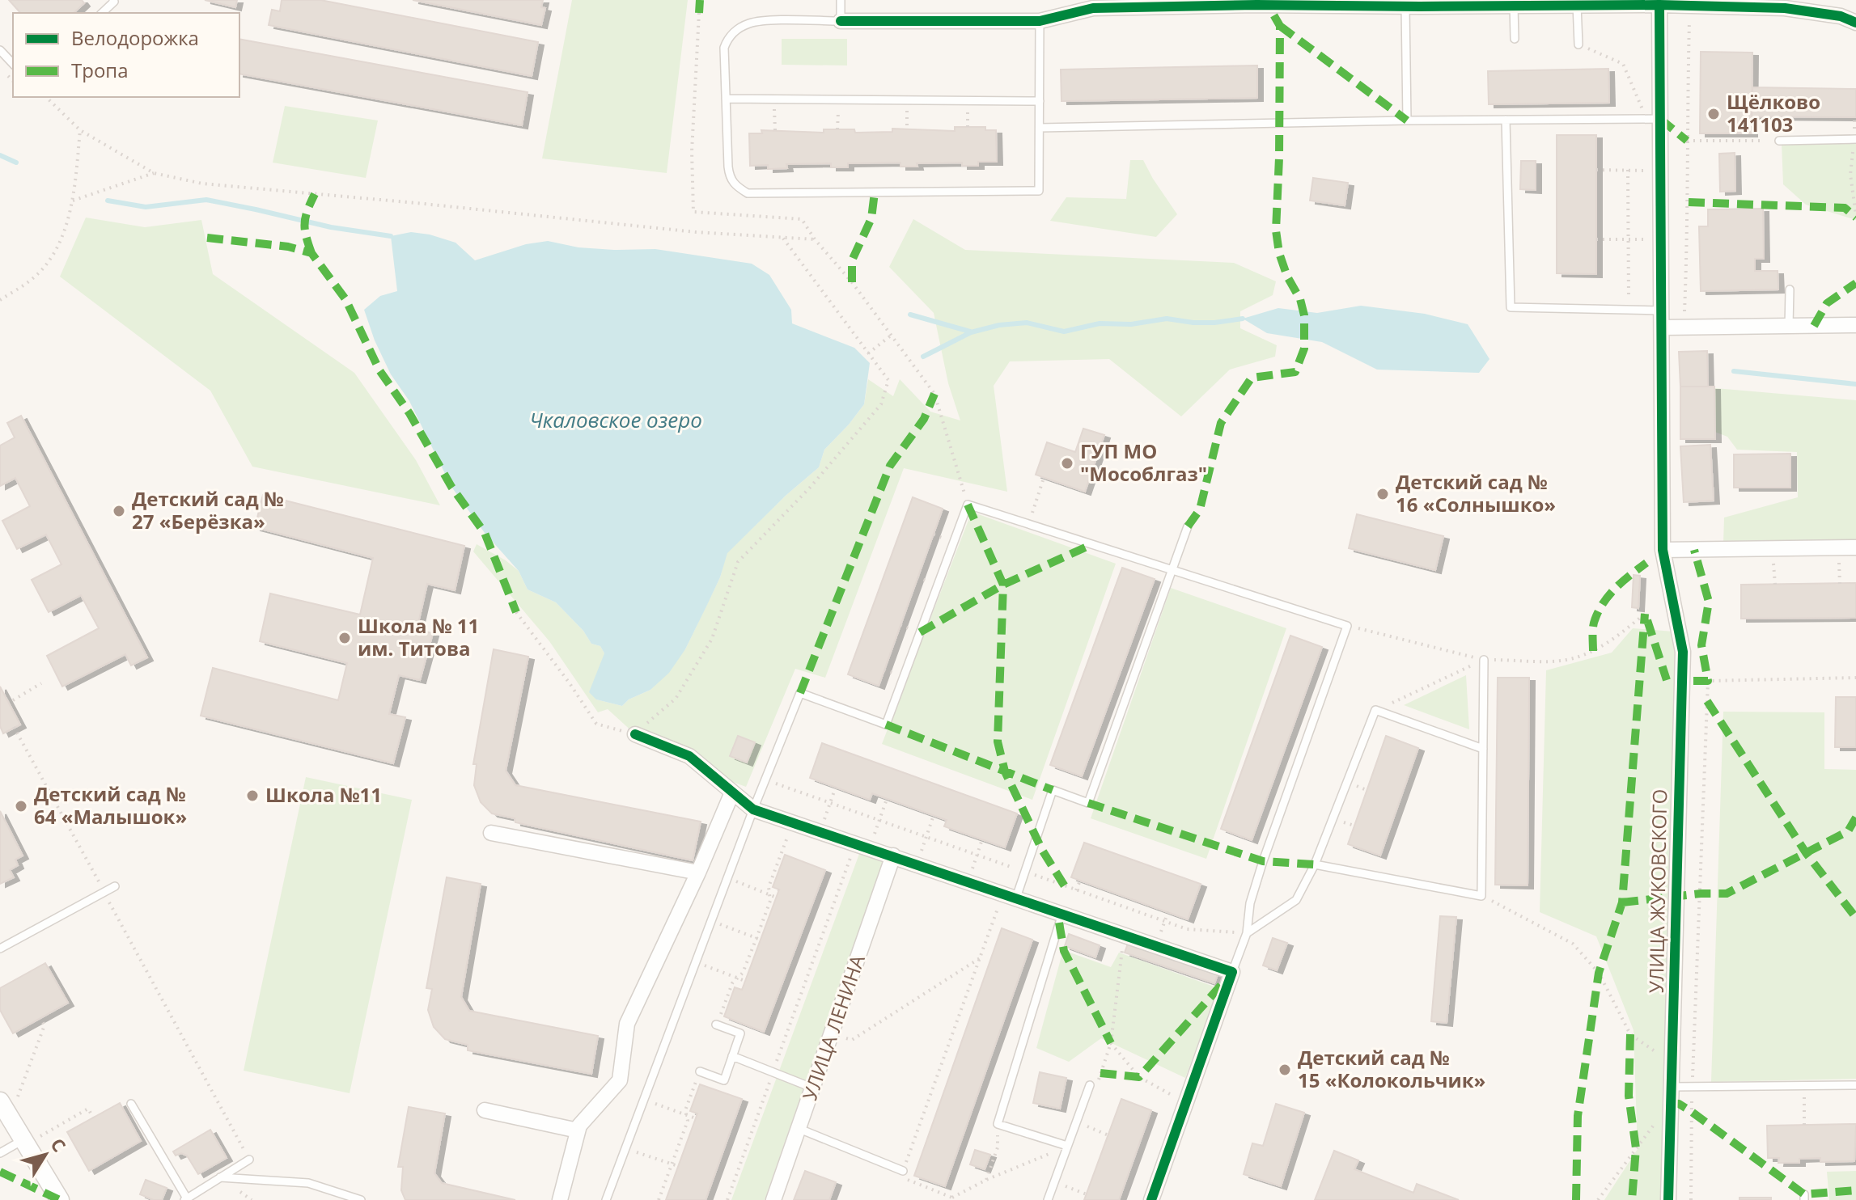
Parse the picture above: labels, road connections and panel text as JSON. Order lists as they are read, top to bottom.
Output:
{
  "streets": {
    "street": ["УЛИЦА ЖУКОВСКОГО", "УЛИЦА ЛЕНИНА"]
  },
  "water": ["Чкаловское озеро"],
  "places": [
    "Щёлково 141103",
    "ГУП МО \"Мособлгаз\"",
    "Детский сад № 16 «Солнышко»",
    "Детский сад № 27 «Берёзка»",
    "Школа № 11 им. Титова",
    "Школа №11",
    "Детский сад № 64 «Малышок»",
    "Детский сад № 15 «Колокольчик»"
  ],
  "legend": ["Велодорожка", "Тропа"],
  "north": "top right"
}
